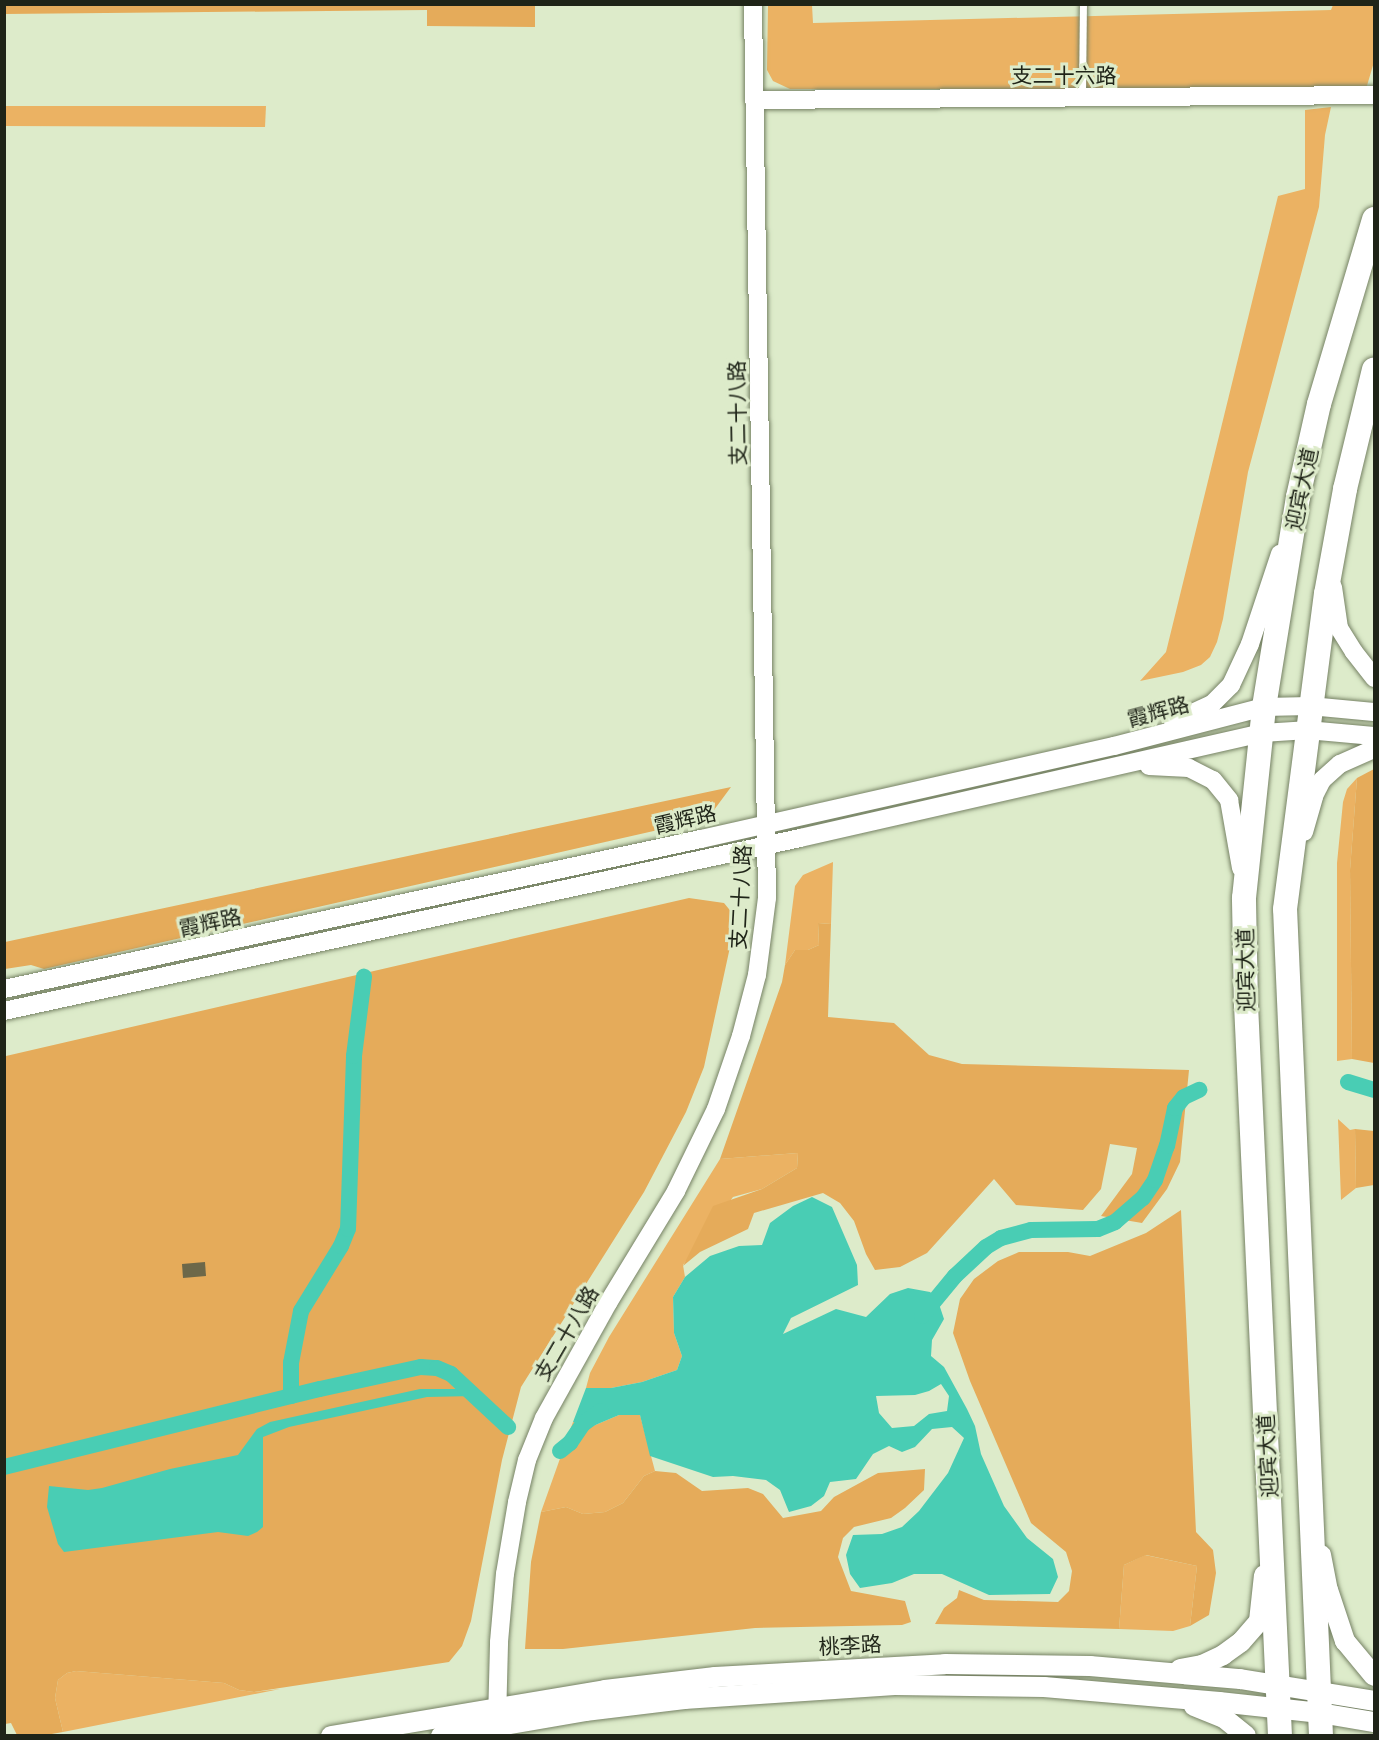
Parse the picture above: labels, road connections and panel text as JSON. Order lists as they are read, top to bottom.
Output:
{
  "streets": {
    "highway": ["迎宾大道"],
    "main road": ["桃李路"],
    "street": ["支二十六路", "支二十八路", "霞辉路"]
  },
  "crossings": [
    ["支二十六路", "支二十八路"],
    ["支二十八路", "霞辉路"],
    ["支二十八路", "桃李路"],
    ["迎宾大道", "霞辉路"],
    ["迎宾大道", "桃李路"]
  ]
}
